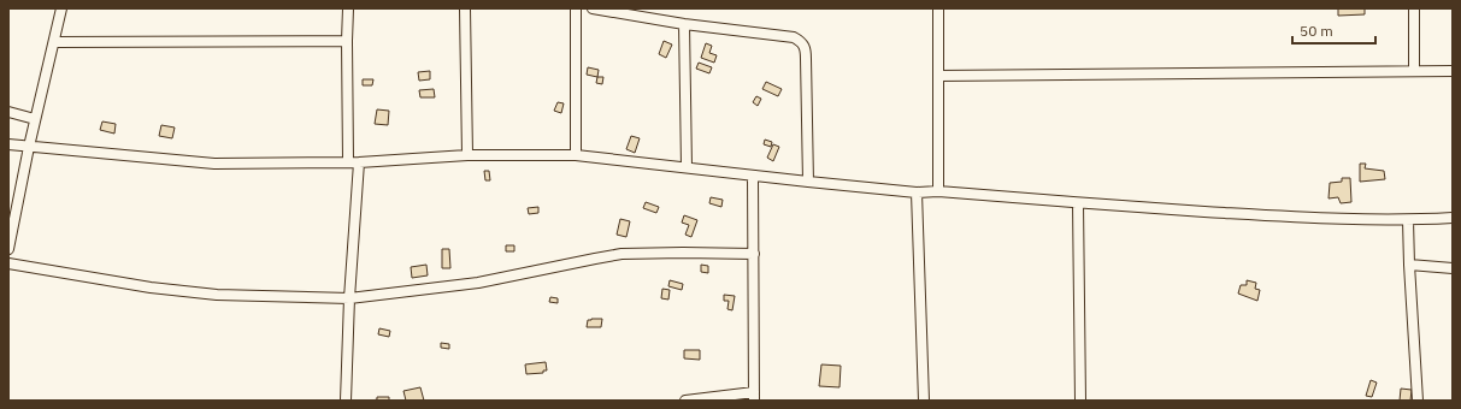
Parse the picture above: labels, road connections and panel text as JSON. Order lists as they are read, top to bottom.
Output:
{
  "scale_bar": "50 m"
}
